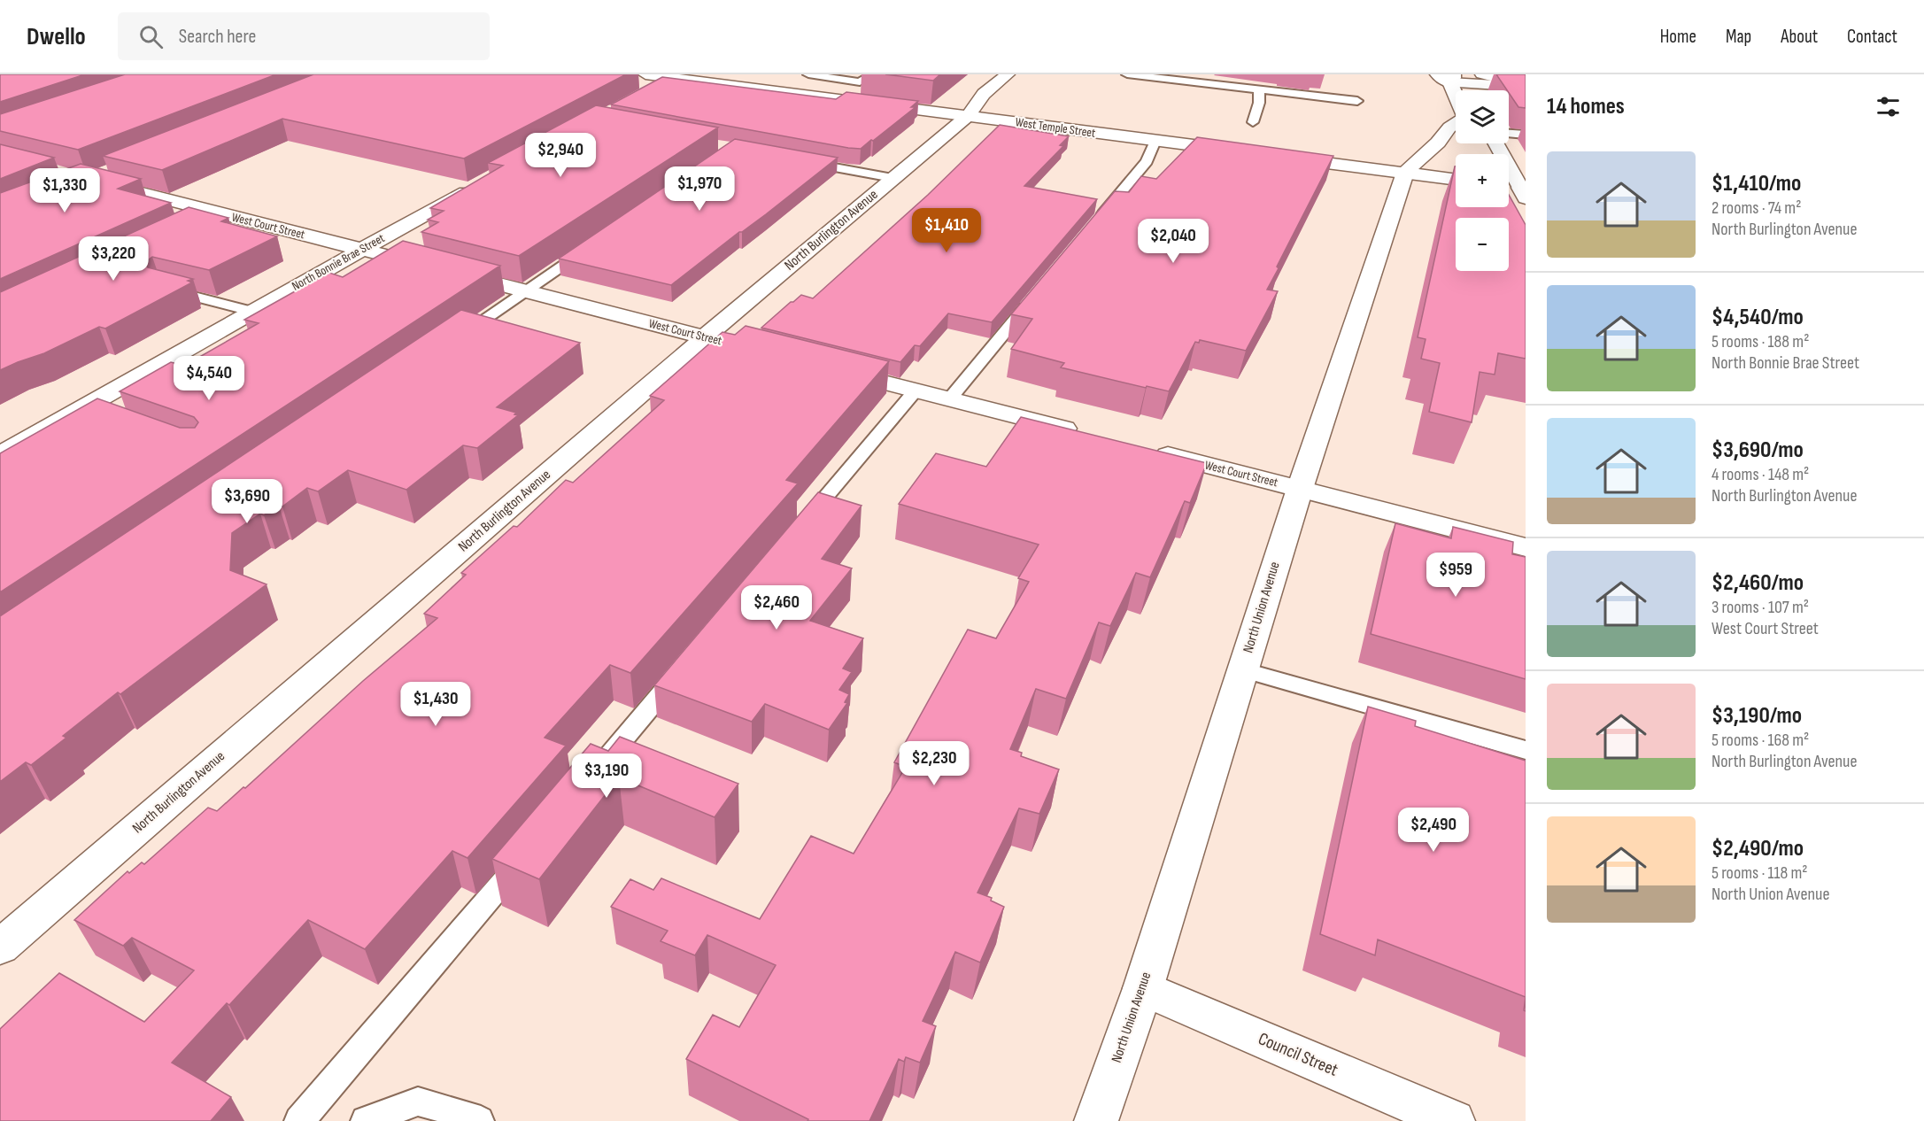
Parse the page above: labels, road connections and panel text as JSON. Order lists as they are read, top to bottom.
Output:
{
  "streets": {
    "main road": [
      "West Temple Street",
      "West Court Street",
      "North Burlington Avenue",
      "North Bonnie Brae Street",
      "North Union Avenue",
      "Council Street"
    ]
  },
  "crossings": [
    ["West Temple Street", "North Burlington Avenue"],
    ["West Court Street", "North Burlington Avenue"],
    ["West Court Street", "North Bonnie Brae Street"],
    ["West Court Street", "North Union Avenue"],
    ["North Union Avenue", "Council Street"]
  ],
  "page": {
    "header": "Dwello",
    "search": "Search here",
    "nav": [
      "Home",
      "Map",
      "About",
      "Contact"
    ],
    "heading": "14 homes",
    "map_buttons": ["+", "−"],
    "price": [
      "$2,940",
      "$1,970",
      "$1,330",
      "$1,410",
      "$2,040",
      "$3,220",
      "$4,540",
      "$3,690",
      "$959",
      "$2,460",
      "$1,430",
      "$2,230",
      "$3,190",
      "$2,490"
    ],
    "list": [
      {
        "name": "$1,410/mo",
        "note": "2 rooms · 74 m² · North Burlington Avenue"
      },
      {
        "name": "$4,540/mo",
        "note": "5 rooms · 188 m² · North Bonnie Brae Street"
      },
      {
        "name": "$3,690/mo",
        "note": "4 rooms · 148 m² · North Burlington Avenue"
      },
      {
        "name": "$2,460/mo",
        "note": "3 rooms · 107 m² · West Court Street"
      },
      {
        "name": "$3,190/mo",
        "note": "5 rooms · 168 m² · North Burlington Avenue"
      },
      {
        "name": "$2,490/mo",
        "note": "5 rooms · 118 m² · North Union Avenue"
      }
    ]
  }
}
